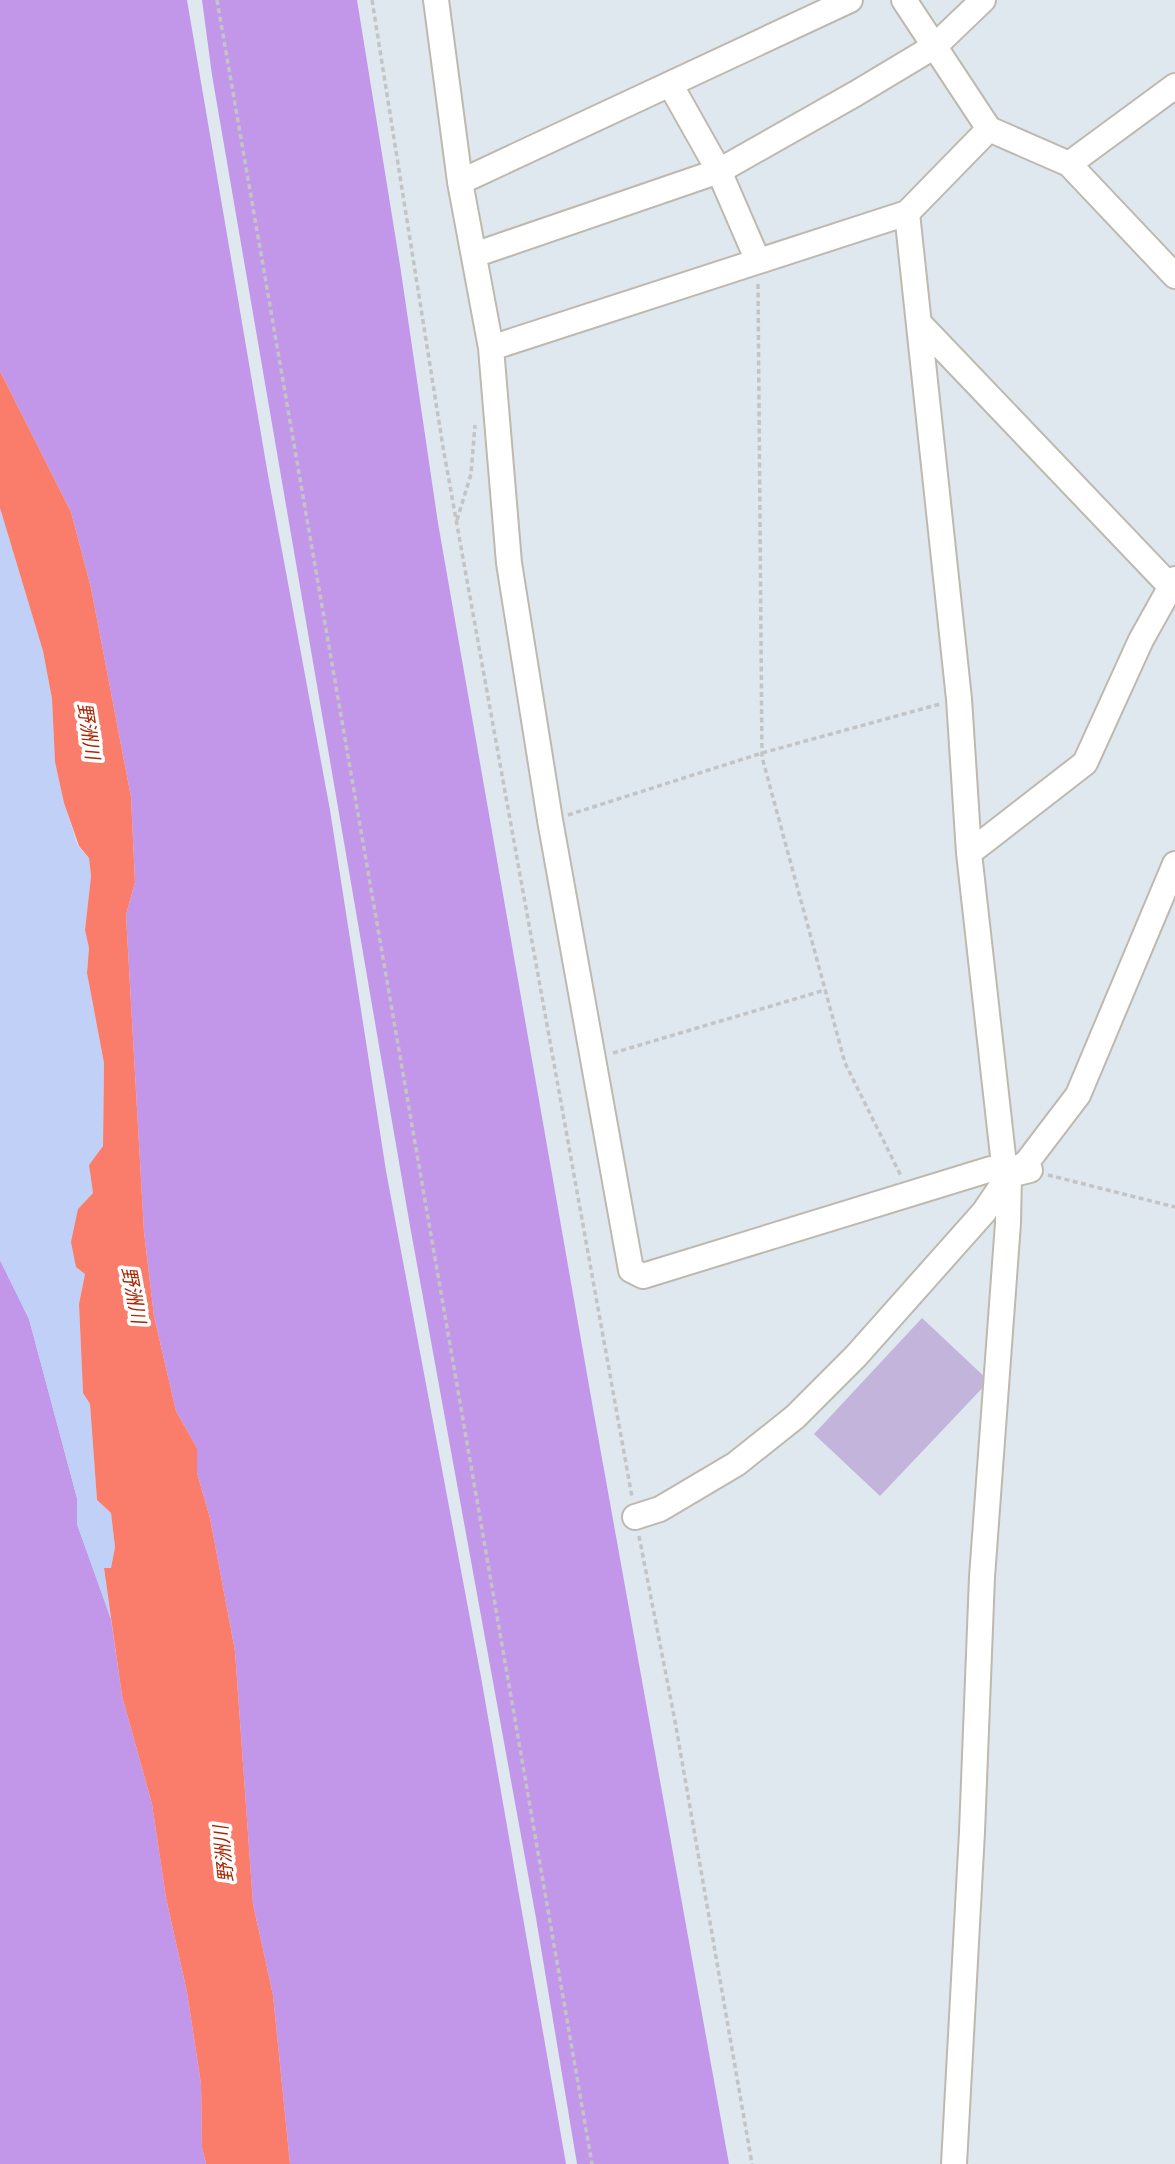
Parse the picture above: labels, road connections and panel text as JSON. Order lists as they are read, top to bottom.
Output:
{
  "water": ["野洲川"]
}
